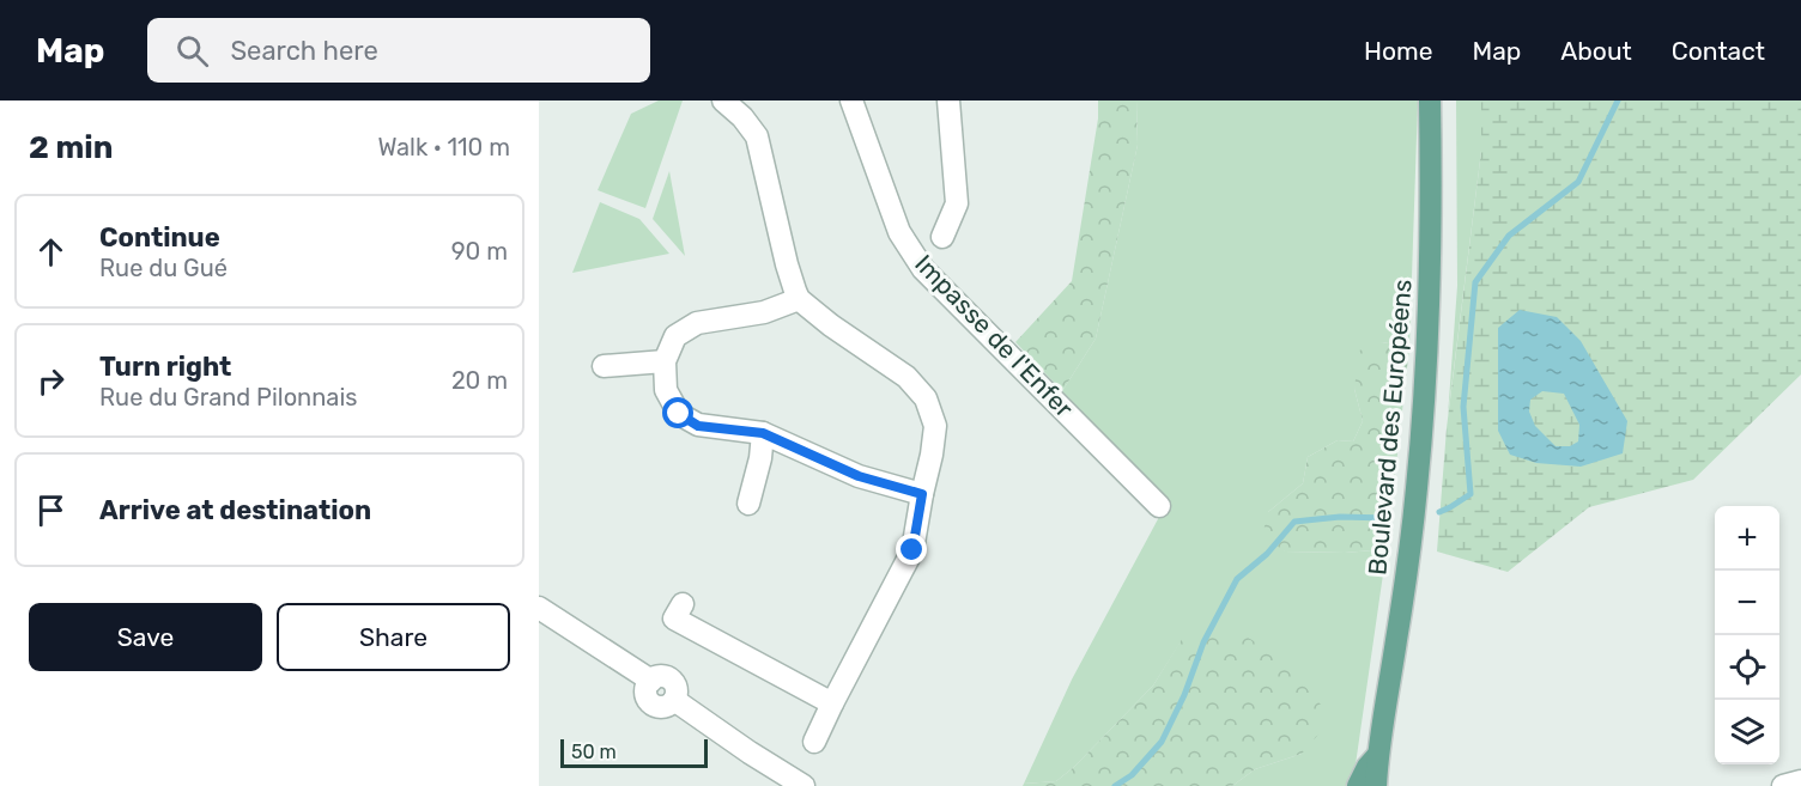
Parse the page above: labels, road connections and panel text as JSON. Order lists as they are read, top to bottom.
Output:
{
  "streets": {
    "main road": ["Boulevard des Européens"],
    "street": ["Impasse de l'Enfer"]
  },
  "scale_bar": "50 m",
  "page": {
    "header": "Map",
    "search": "Search here",
    "nav": [
      "Home",
      "Map",
      "About",
      "Contact"
    ],
    "heading": ["2 min", "Walk · 110 m"],
    "list": [
      ["Continue", "Rue du Gué", "90 m"],
      ["Turn right", "Rue du Grand Pilonnais", "20 m"],
      "Arrive at destination"
    ],
    "map_buttons": ["+", "−"],
    "buttons": ["Save", "Share"],
    "scale": "50 m"
  }
}
